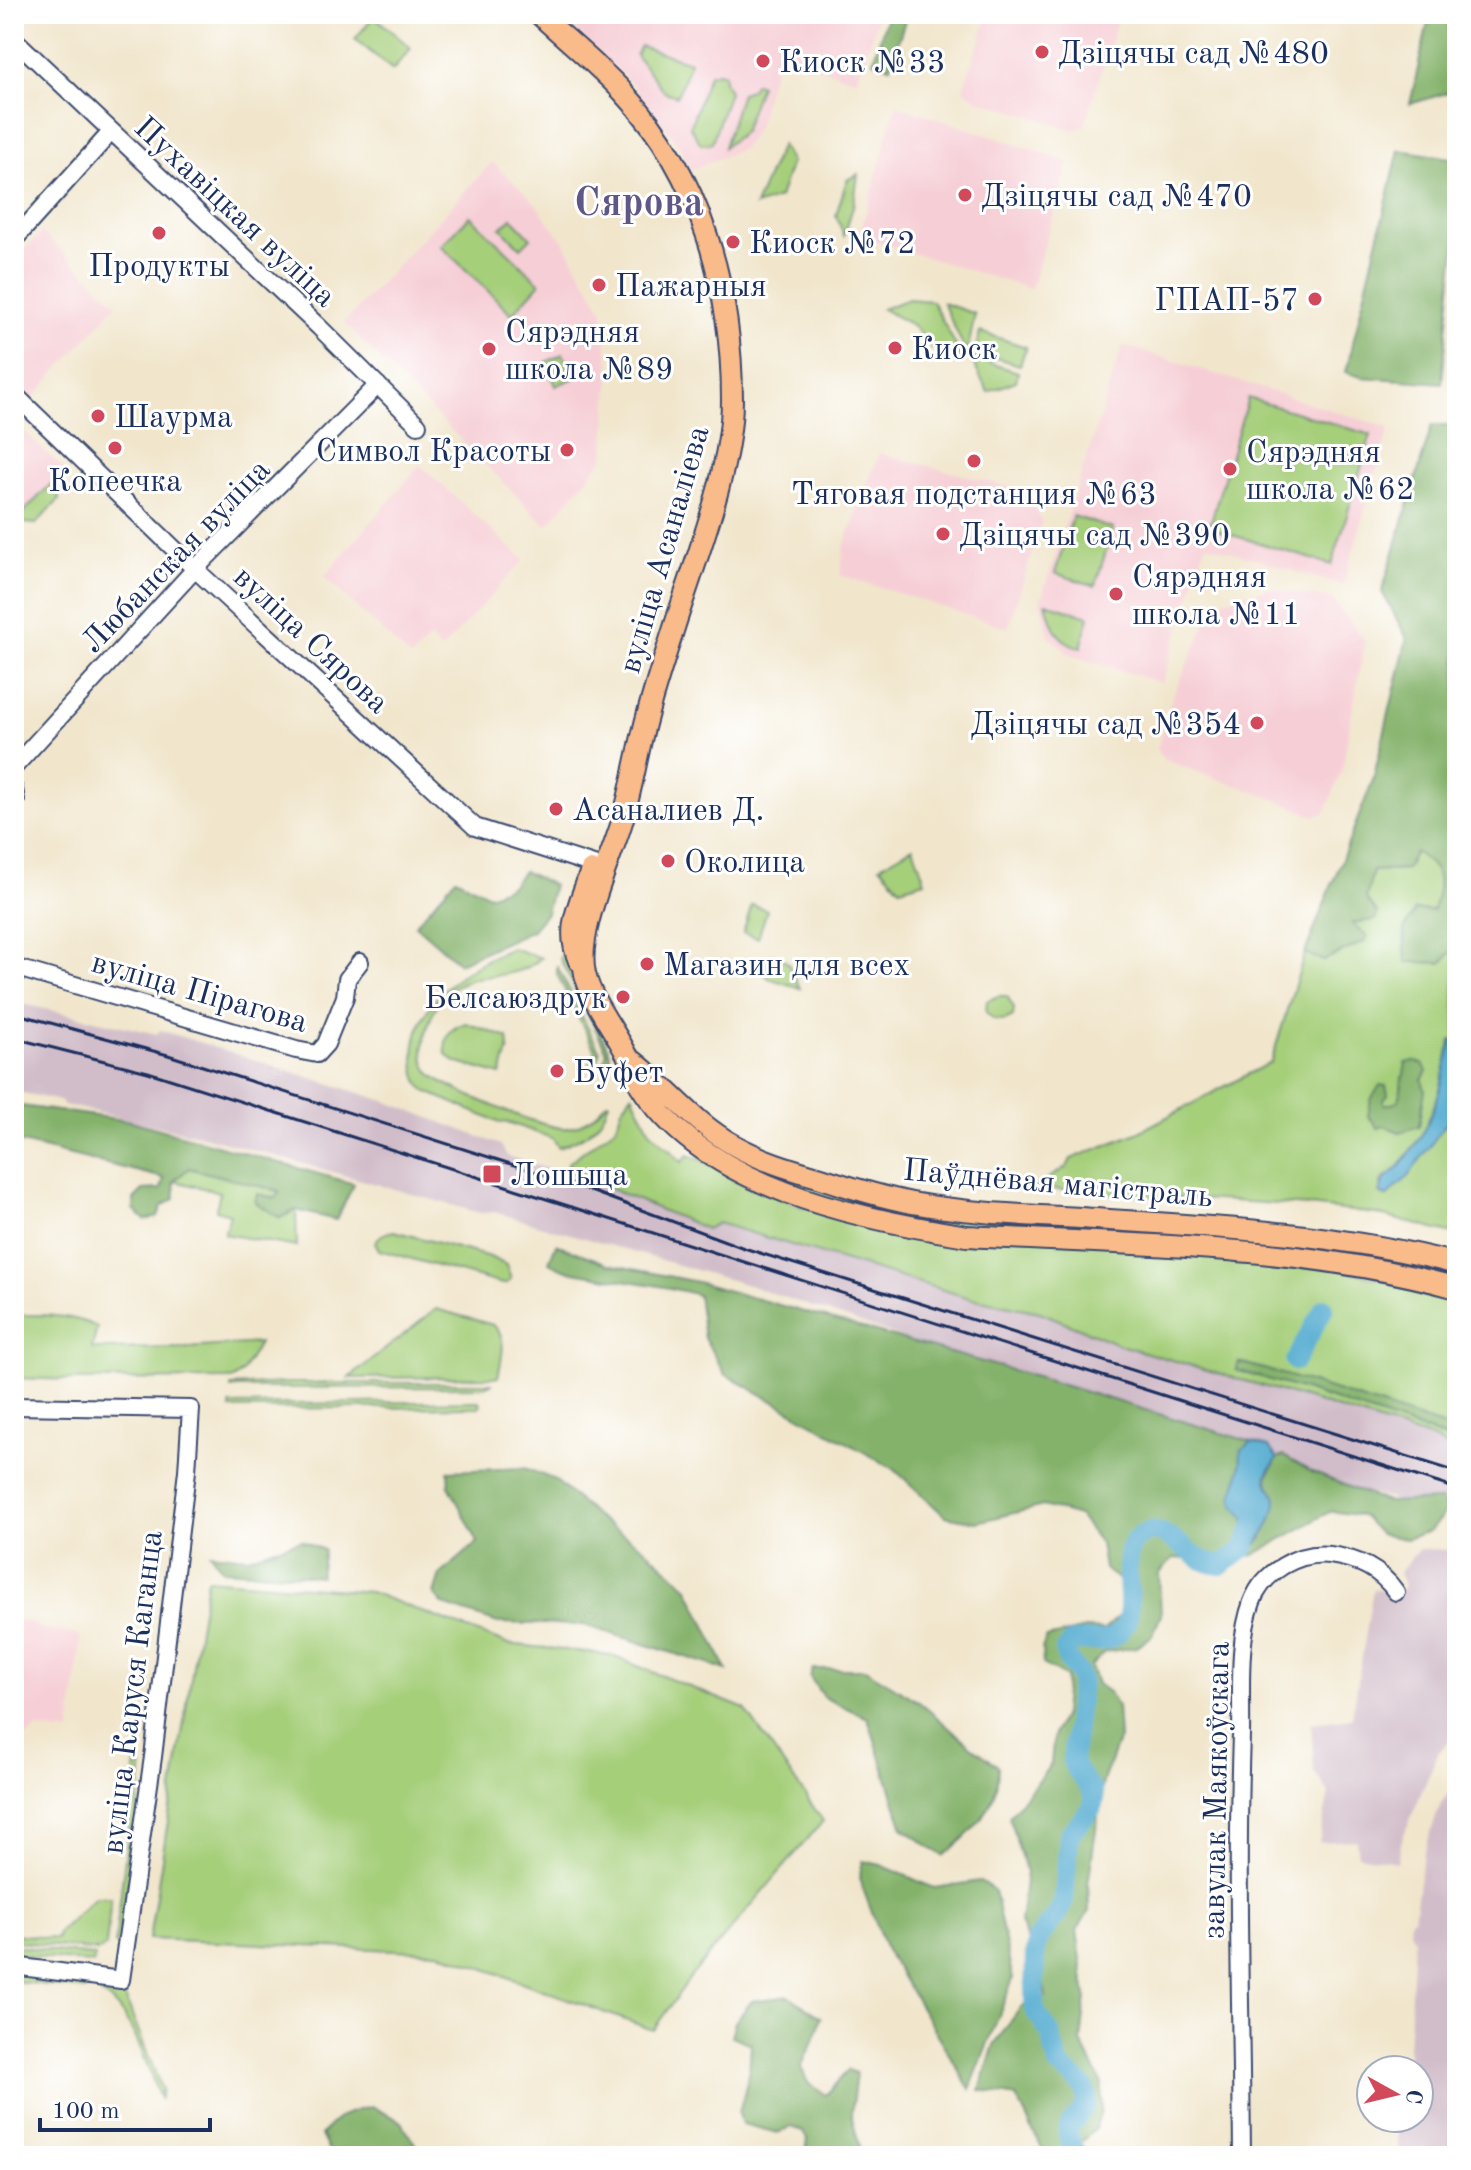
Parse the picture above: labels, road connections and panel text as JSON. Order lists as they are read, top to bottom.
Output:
{
  "streets": {
    "main road": ["вуліца Асаналіева", "Паўднёвая магістраль"],
    "street": [
      "Пухавіцкая вуліца",
      "Любанская вуліца",
      "вуліца Сярова",
      "вуліца Пірагова",
      "вуліца Каруся Каганца",
      "завулак Маякоўскага"
    ]
  },
  "crossings": [
    ["Пухавіцкая вуліца", "Любанская вуліца"],
    ["вуліца Асаналіева", "вуліца Сярова"],
    ["вуліца Асаналіева", "Паўднёвая магістраль"],
    ["Любанская вуліца", "вуліца Сярова"]
  ],
  "districts": ["Сярова"],
  "places": {
    "other": [
      "Дзіцячы сад №480",
      "Киоск №33",
      "Дзіцячы сад №470",
      "Продукты",
      "Киоск №72",
      "Пажарныя",
      "ГПАП-57",
      "Киоск",
      "Сярэдняя школа №89",
      "Шаурма",
      "Копеечка",
      "Символ Красоты",
      "Тяговая подстанция №63",
      "Сярэдняя школа №62",
      "Дзіцячы сад №390",
      "Сярэдняя школа №11",
      "Дзіцячы сад №354",
      "Асаналиев Д.",
      "Околица",
      "Магазин для всех",
      "Белсаюздрук",
      "Буфет"
    ],
    "transit": ["Лошыца"]
  },
  "scale_bar": "100 m",
  "north": "right"
}
